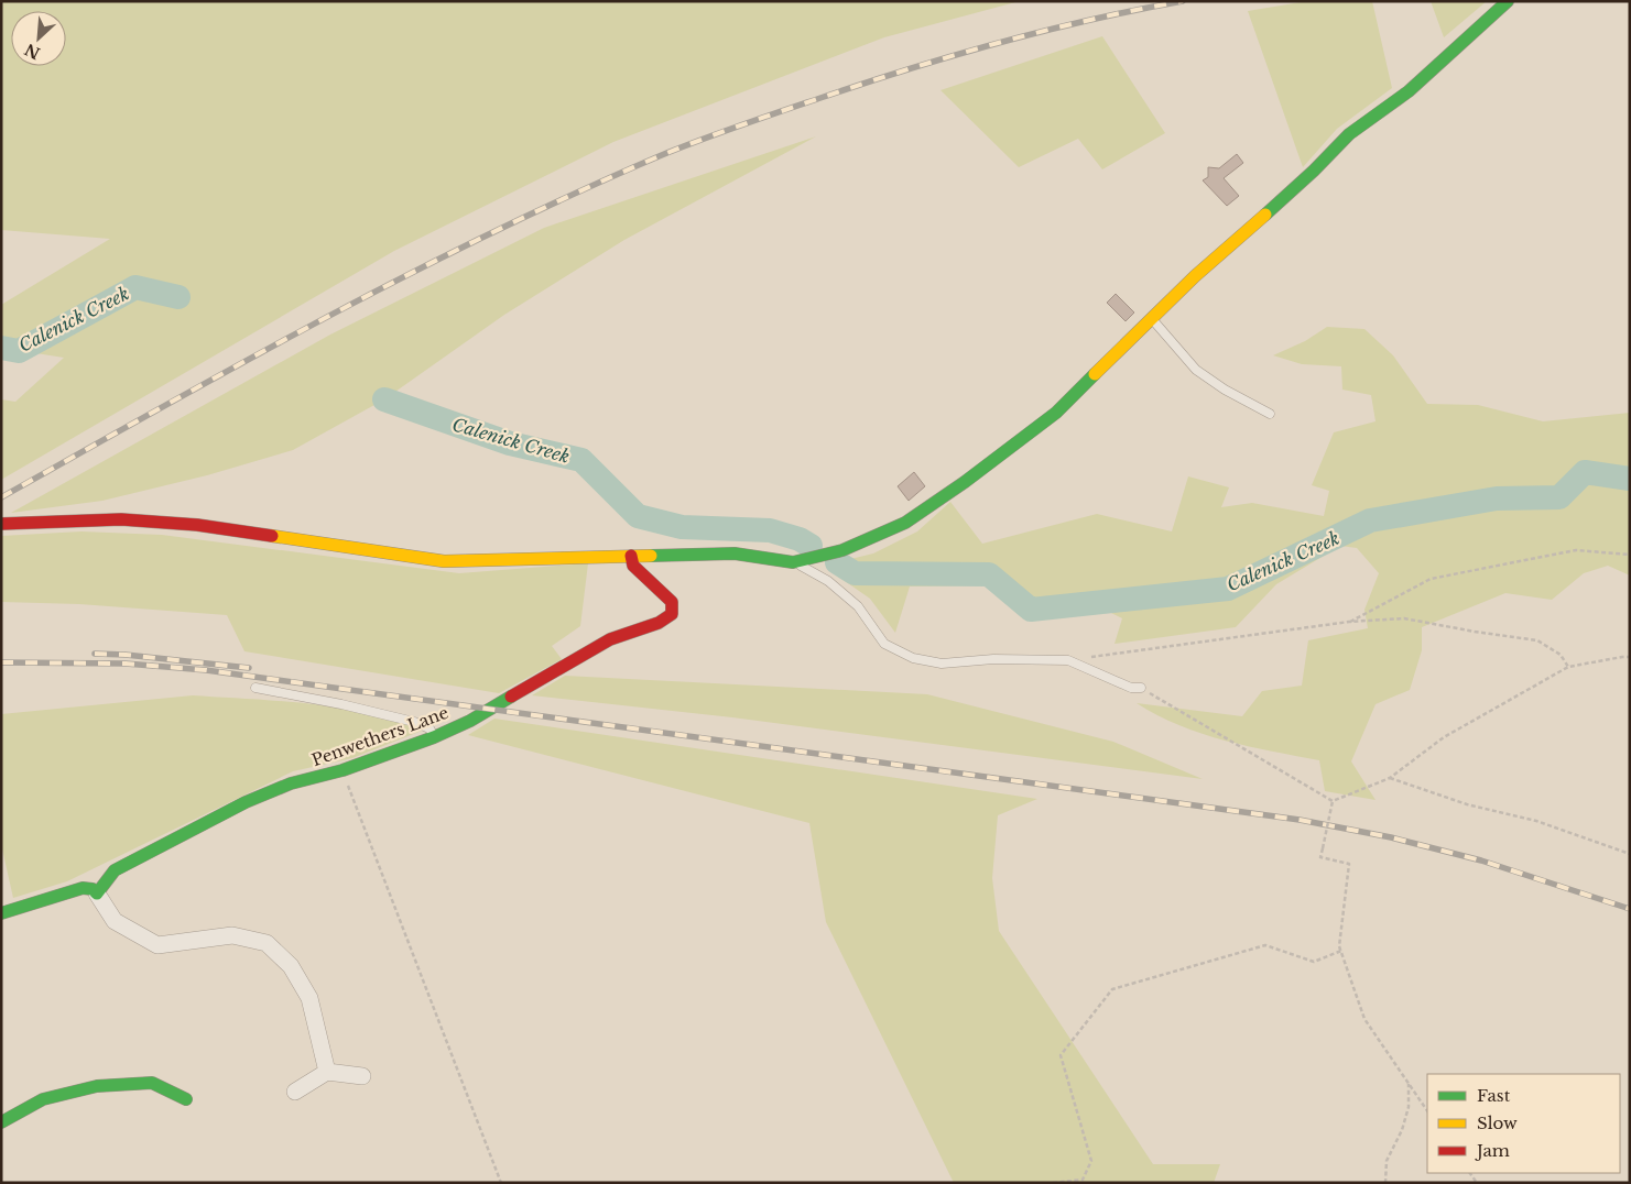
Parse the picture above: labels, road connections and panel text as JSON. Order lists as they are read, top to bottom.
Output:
{
  "streets": {
    "street": ["Penwethers Lane"]
  },
  "water": ["Calenick Creek"],
  "legend": ["Fast", "Slow", "Jam"],
  "north": "bottom left"
}
